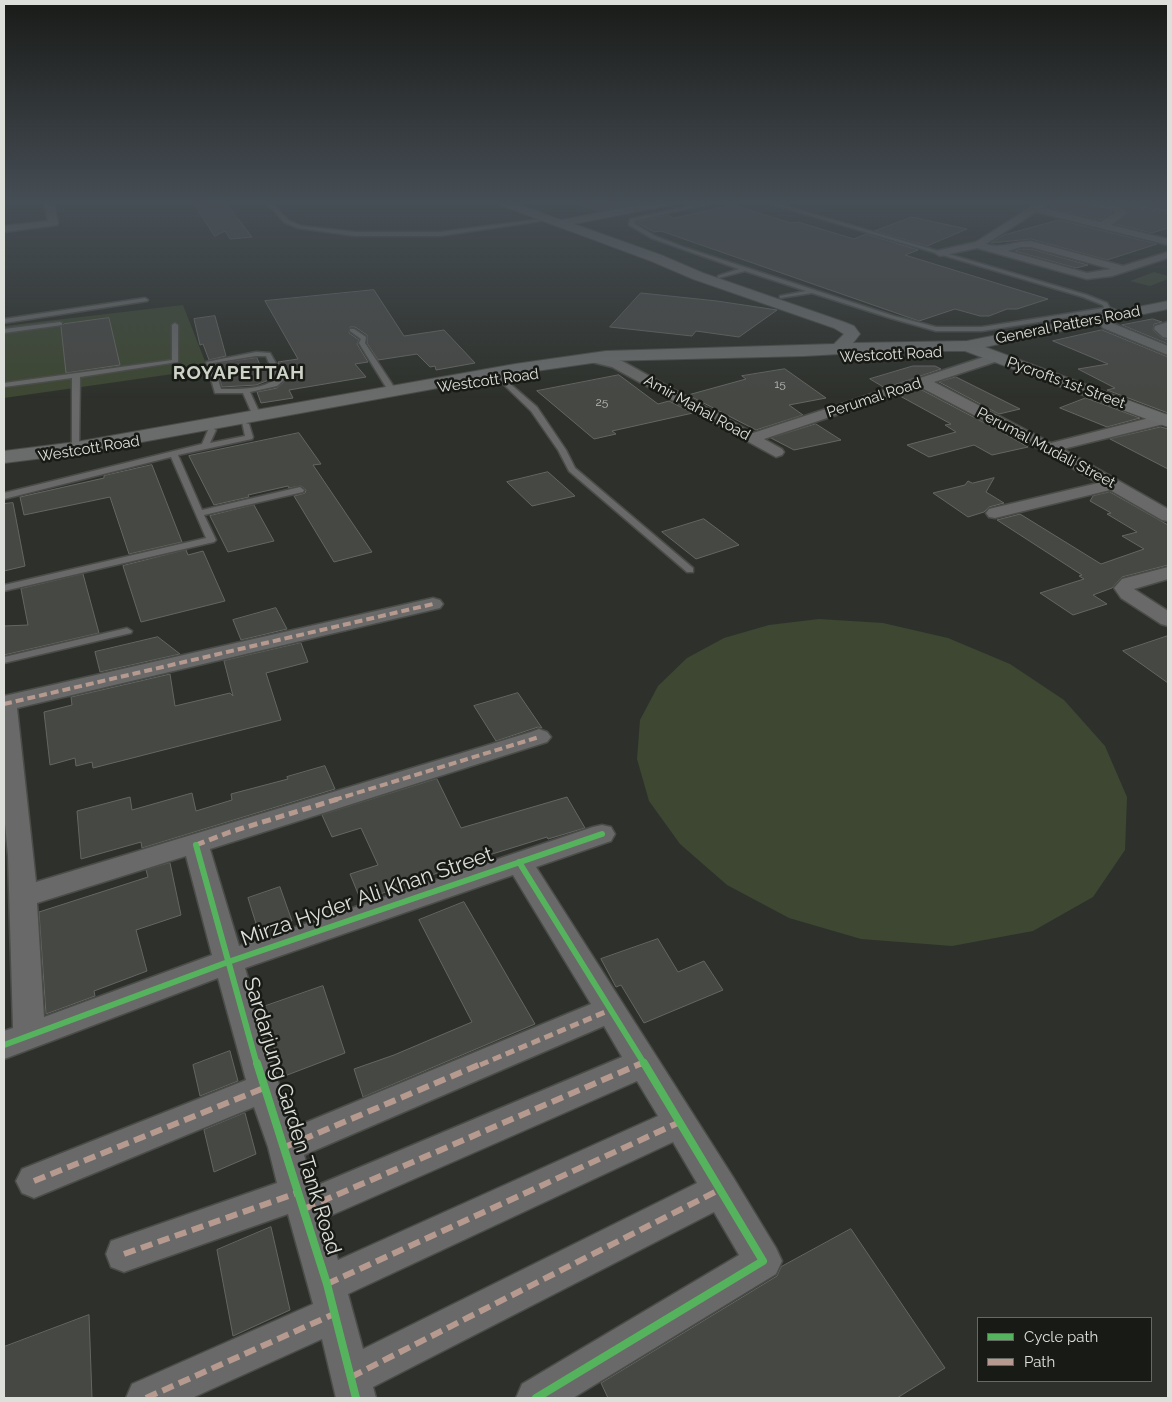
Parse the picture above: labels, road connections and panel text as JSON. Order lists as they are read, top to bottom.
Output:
{
  "streets": {
    "main road": ["General Patters Road", "Westcott Road", "Pycrofts 1st Street"],
    "street": [
      "Perumal Road",
      "Amir Mahal Road",
      "Perumal Mudali Street",
      "Mirza Hyder Ali Khan Street",
      "Sardarjung Garden Tank Road"
    ]
  },
  "crossings": [
    ["General Patters Road", "Westcott Road"],
    ["General Patters Road", "Pycrofts 1st Street"],
    ["Westcott Road", "Pycrofts 1st Street"],
    ["Westcott Road", "Amir Mahal Road"],
    ["Pycrofts 1st Street", "Perumal Road"],
    ["Perumal Road", "Amir Mahal Road"],
    ["Perumal Road", "Perumal Mudali Street"],
    ["Mirza Hyder Ali Khan Street", "Sardarjung Garden Tank Road"]
  ],
  "districts": ["ROYAPETTAH"],
  "house_numbers": ["15", "25"],
  "legend": ["Cycle path", "Path"]
}
